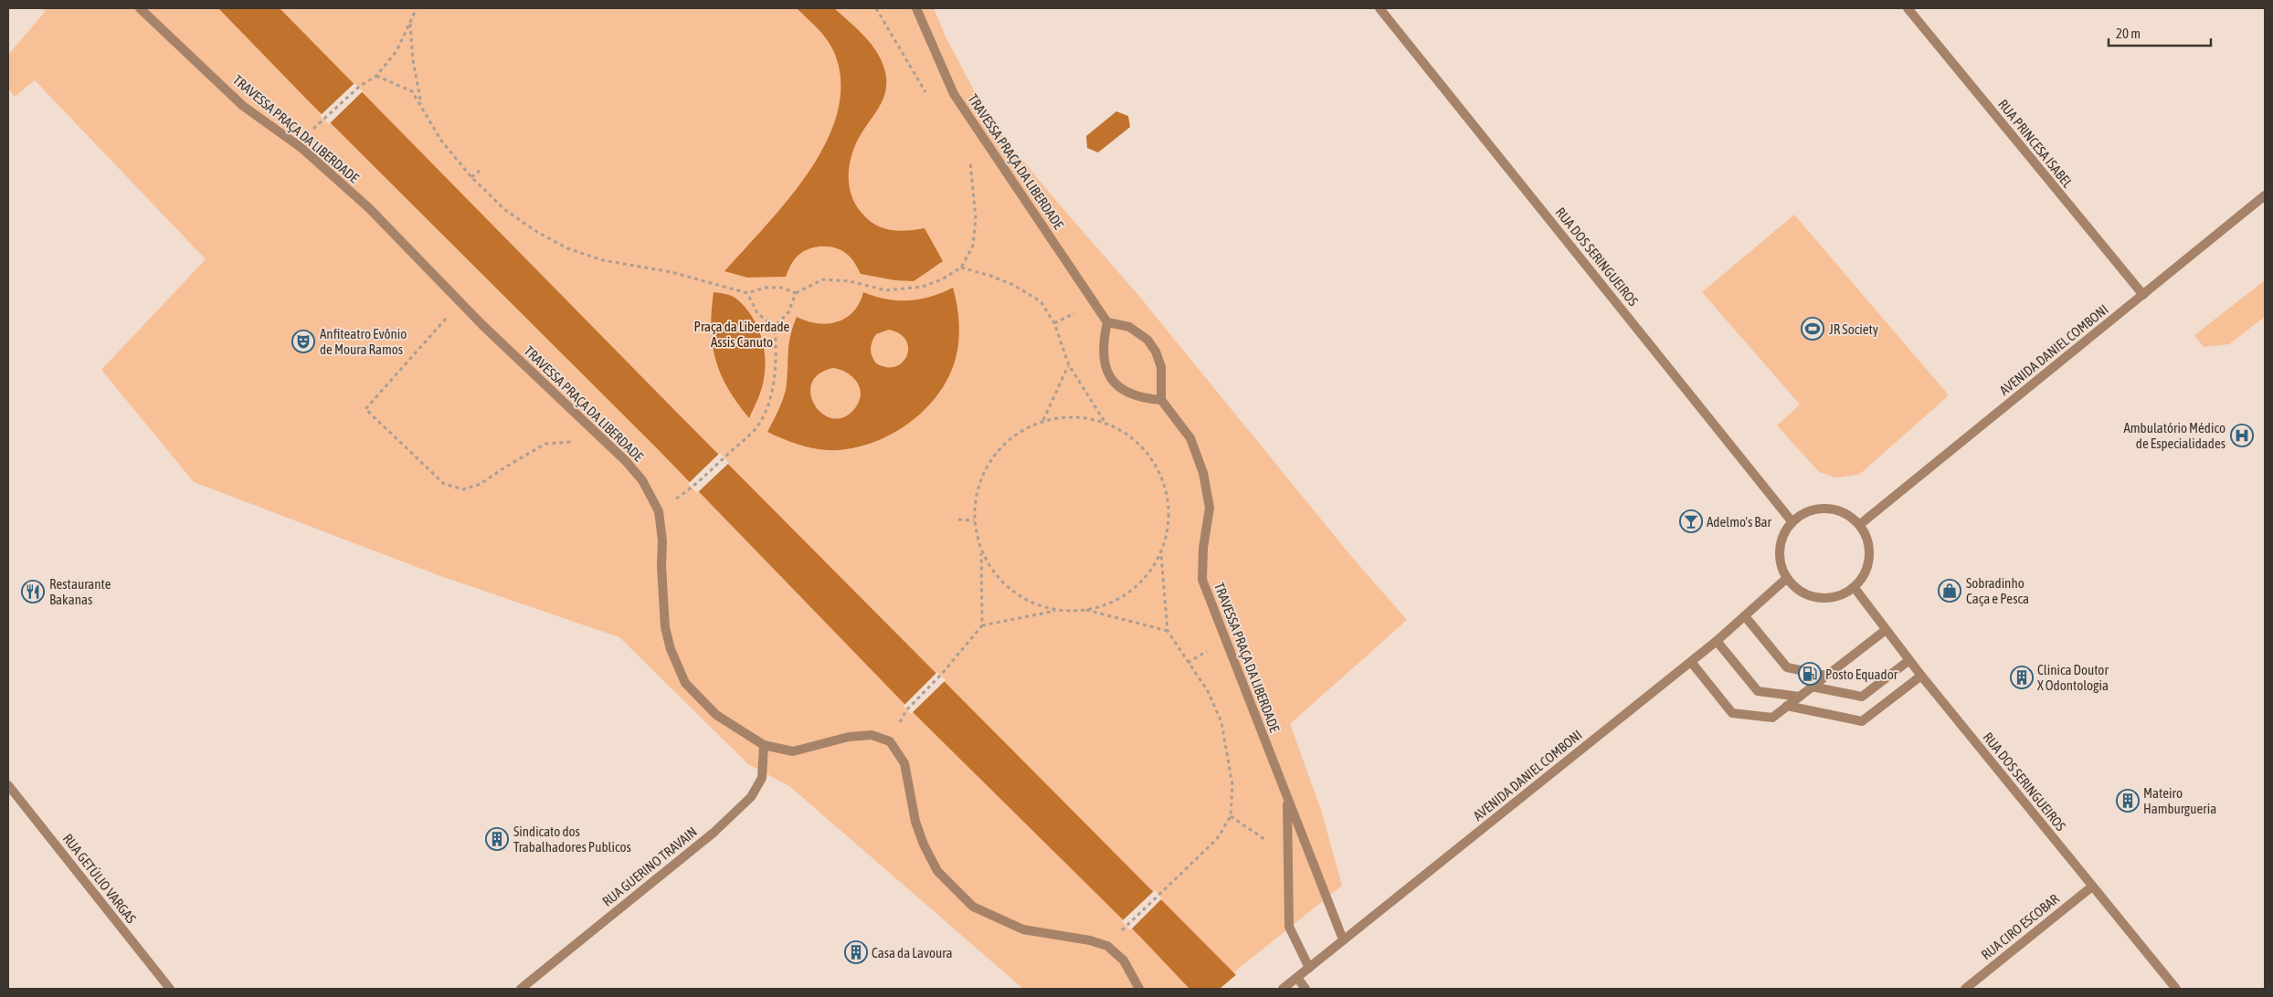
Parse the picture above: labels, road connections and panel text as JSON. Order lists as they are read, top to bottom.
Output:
{
  "streets": {
    "street": [
      "TRAVESSA PRAÇA DA LIBERDADE",
      "RUA PRINCESA ISABEL",
      "RUA DOS SERINGUEIROS",
      "AVENIDA DANIEL COMBONI",
      "RUA GUERINO TRAVAIN",
      "RUA GETÚLIO VARGAS",
      "RUA CIRO ESCOBAR"
    ]
  },
  "crossings": [
    ["TRAVESSA PRAÇA DA LIBERDADE", "AVENIDA DANIEL COMBONI"],
    ["TRAVESSA PRAÇA DA LIBERDADE", "RUA GUERINO TRAVAIN"],
    ["RUA PRINCESA ISABEL", "AVENIDA DANIEL COMBONI"],
    ["RUA DOS SERINGUEIROS", "AVENIDA DANIEL COMBONI"],
    ["RUA DOS SERINGUEIROS", "RUA CIRO ESCOBAR"]
  ],
  "parks": ["Praça da Liberdade Assis Canuto"],
  "places": {
    "sports": ["JR Society"],
    "theatre": ["Anfiteatro Evônio de Moura Ramos"],
    "hospital": ["Ambulatório Médico de Especialidades"],
    "bar": ["Adelmo's Bar"],
    "shop": ["Sobradinho Caça e Pesca"],
    "restaurant": ["Restaurante Bakanas"],
    "fuel station": ["Posto Equador"],
    "building": [
      "Clinica Doutor X Odontologia",
      "Mateiro Hamburgueria",
      "Sindicato dos Trabalhadores Publicos",
      "Casa da Lavoura"
    ]
  },
  "scale_bar": "20 m"
}
